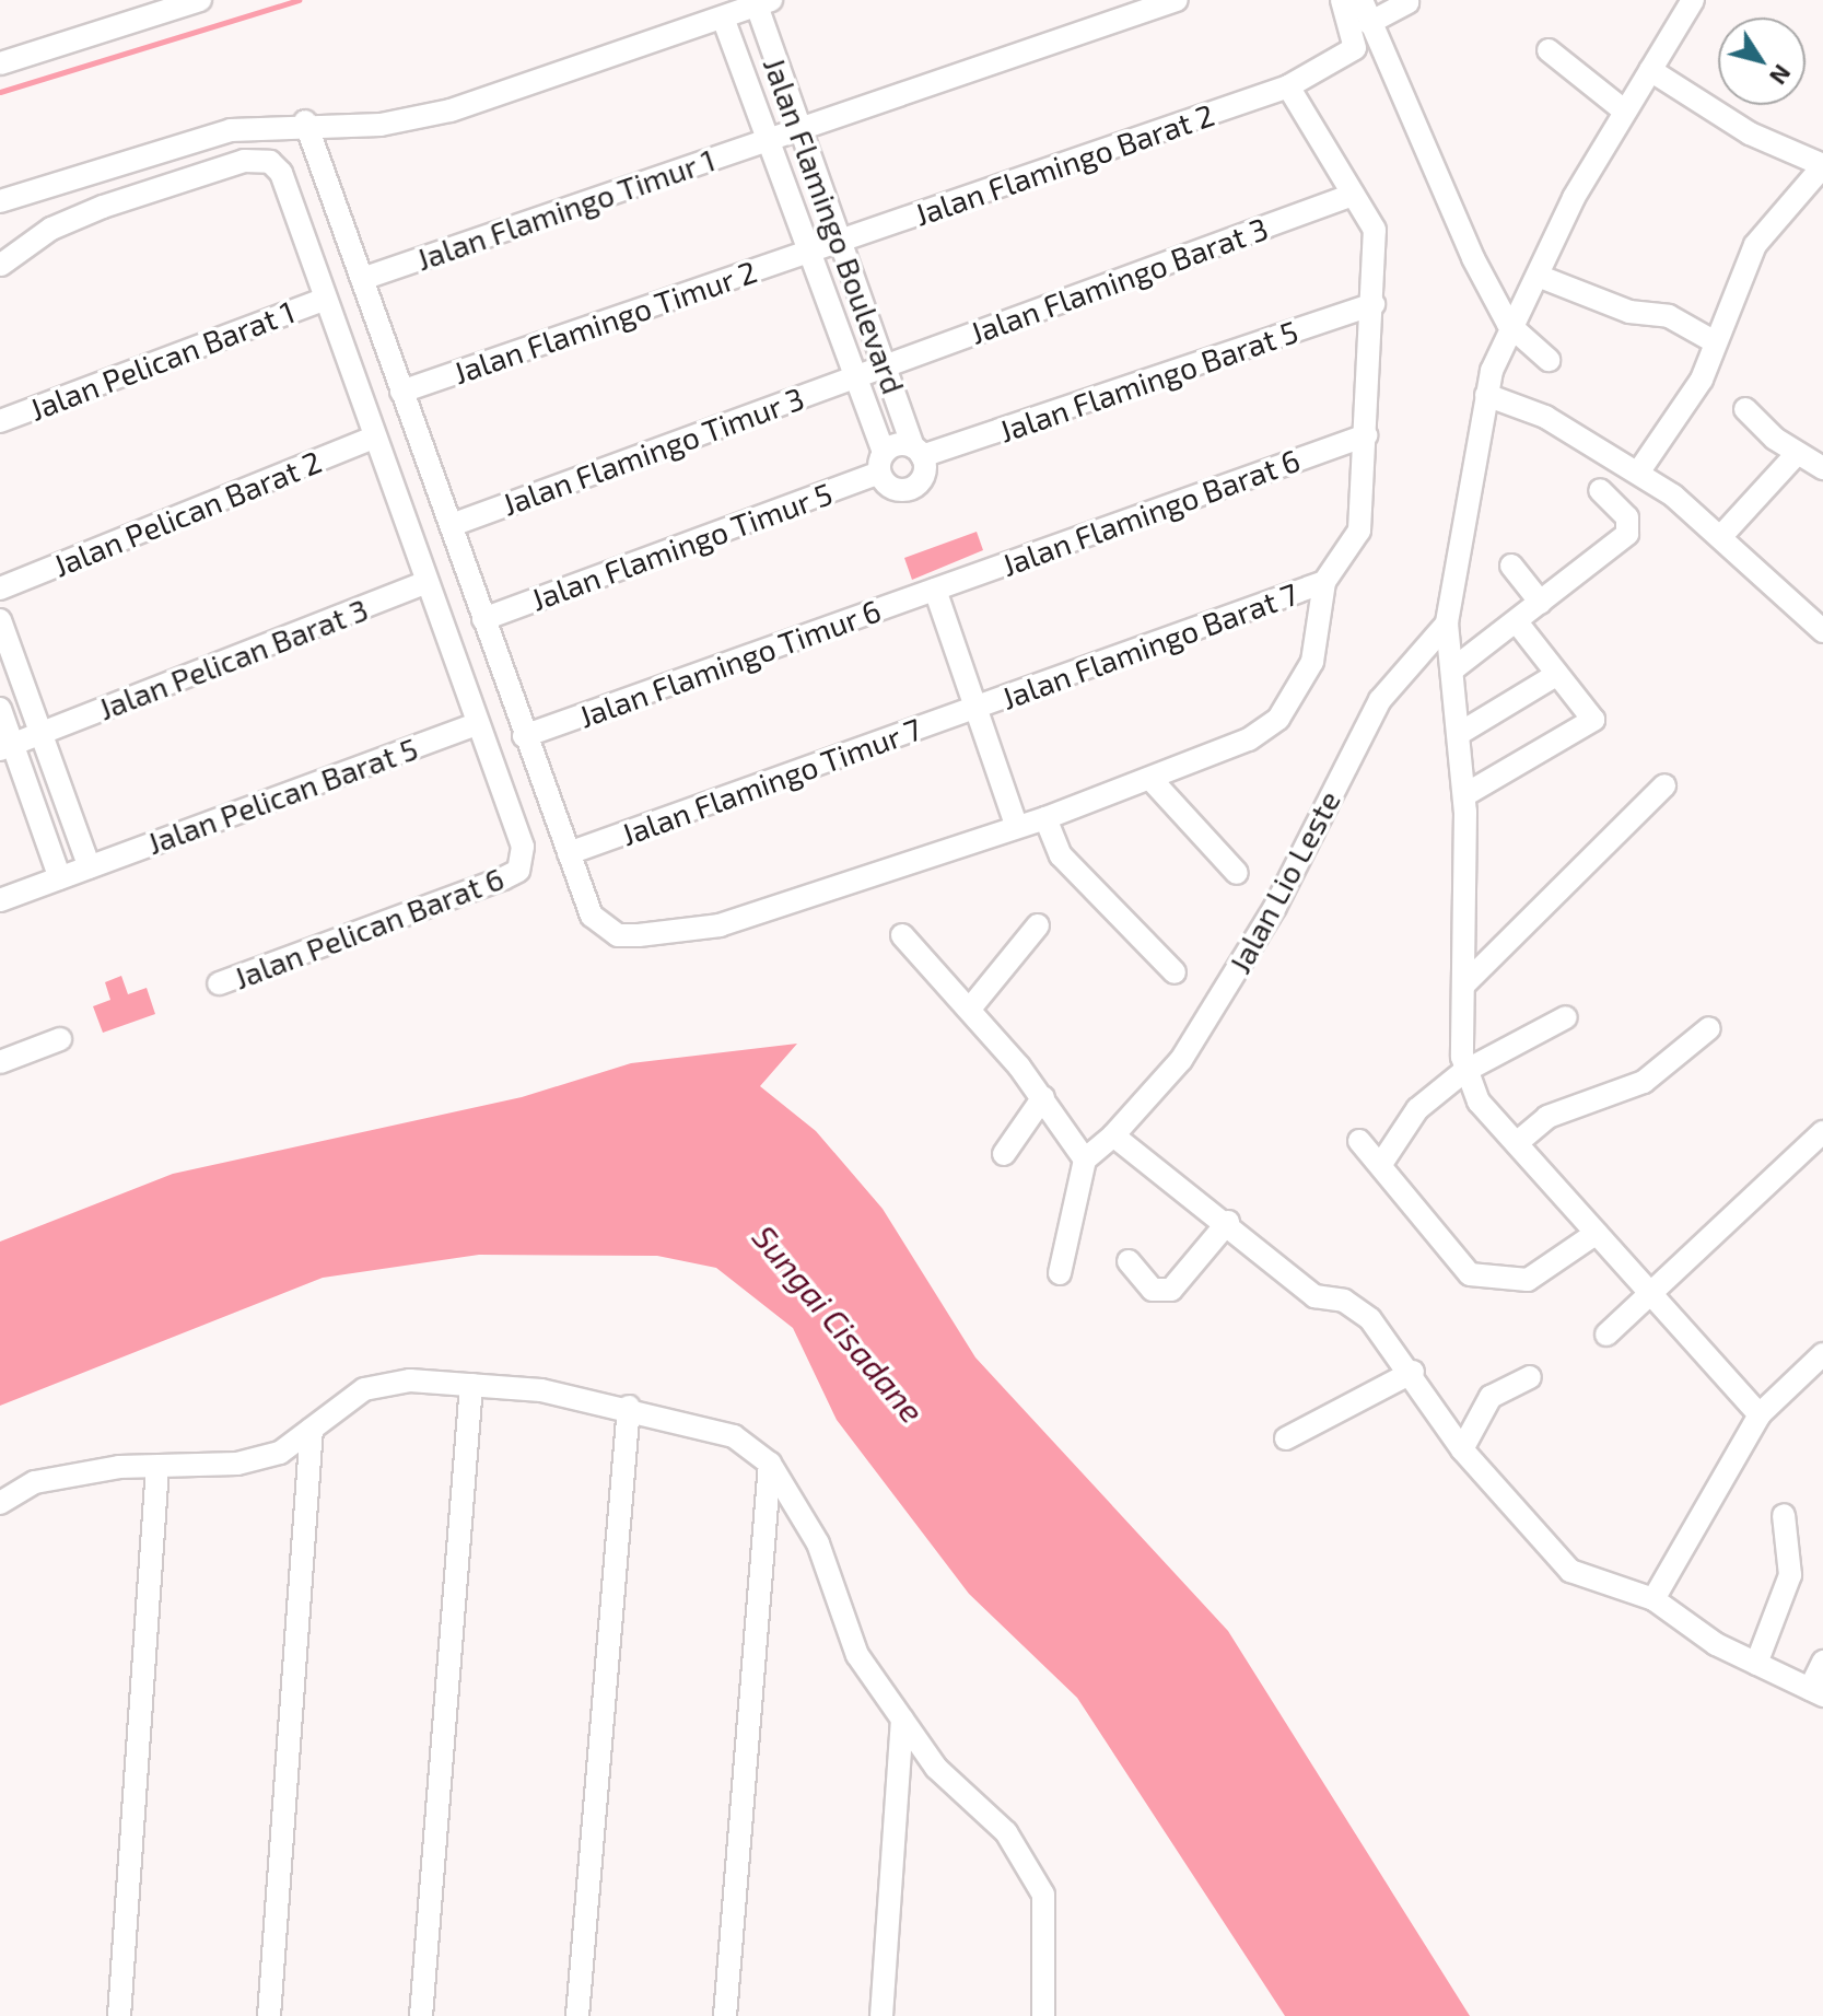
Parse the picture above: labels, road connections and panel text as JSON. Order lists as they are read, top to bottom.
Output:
{
  "streets": {
    "street": [
      "Jalan Flamingo Barat 2",
      "Jalan Flamingo Timur 1",
      "Jalan Flamingo Boulevard",
      "Jalan Flamingo Barat 3",
      "Jalan Flamingo Timur 2",
      "Jalan Pelican Barat 1",
      "Jalan Flamingo Barat 5",
      "Jalan Flamingo Timur 3",
      "Jalan Flamingo Barat 6",
      "Jalan Pelican Barat 2",
      "Jalan Flamingo Timur 5",
      "Jalan Flamingo Barat 7",
      "Jalan Pelican Barat 3",
      "Jalan Flamingo Timur 6",
      "Jalan Flamingo Timur 7",
      "Jalan Pelican Barat 5",
      "Jalan Lio Leste",
      "Jalan Pelican Barat 6"
    ]
  },
  "crossings": [
    ["Jalan Flamingo Barat 2", "Jalan Flamingo Boulevard"],
    ["Jalan Flamingo Barat 2", "Jalan Flamingo Timur 2"],
    ["Jalan Flamingo Timur 1", "Jalan Flamingo Boulevard"],
    ["Jalan Flamingo Boulevard", "Jalan Flamingo Barat 3"],
    ["Jalan Flamingo Boulevard", "Jalan Flamingo Timur 2"],
    ["Jalan Flamingo Boulevard", "Jalan Flamingo Barat 5"],
    ["Jalan Flamingo Boulevard", "Jalan Flamingo Timur 3"],
    ["Jalan Flamingo Boulevard", "Jalan Flamingo Timur 5"],
    ["Jalan Flamingo Barat 3", "Jalan Flamingo Timur 3"],
    ["Jalan Flamingo Barat 5", "Jalan Flamingo Timur 5"],
    ["Jalan Flamingo Barat 6", "Jalan Flamingo Timur 6"],
    ["Jalan Flamingo Barat 7", "Jalan Flamingo Timur 7"],
    ["Jalan Pelican Barat 5", "Jalan Pelican Barat 6"]
  ],
  "water": ["Sungai Cisadane"],
  "north": "bottom right"
}
